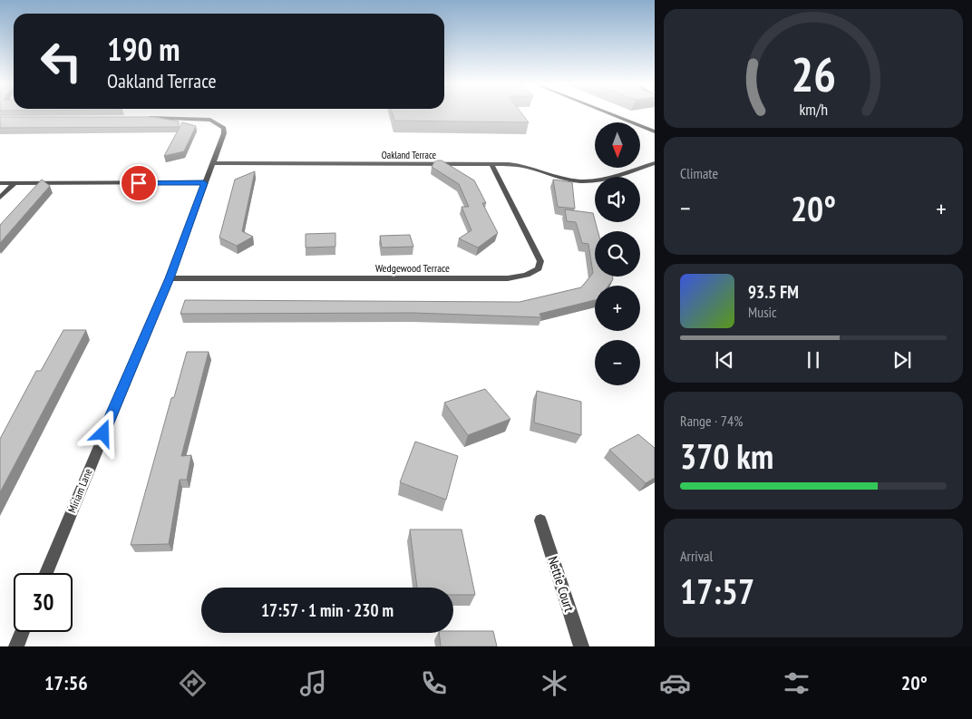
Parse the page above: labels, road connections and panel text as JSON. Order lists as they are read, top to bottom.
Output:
{
  "streets": {
    "street": [
      "Oakland Terrace",
      "Wedgewood Terrace",
      "Miriam Lane",
      "Nettie Court"
    ]
  },
  "crossings": [
    ["Oakland Terrace", "Wedgewood Terrace"],
    ["Oakland Terrace", "Miriam Lane"],
    ["Wedgewood Terrace", "Miriam Lane"]
  ],
  "north": "bottom",
  "page": {
    "turn": ["190 m", "Oakland Terrace"],
    "map_buttons": ["+", "−"],
    "tile": [
      "Climate",
      ["Range · 74%", "370 km"],
      ["Arrival", "17:57"]
    ],
    "heat": ["−", "20°", "+"],
    "song": ["93.5 FM", "Music"],
    "limit": "30",
    "trip": "17:57 · 1 min · 230 m",
    "tabs": ["17:56", "20°"],
    "gauge": ["26", "km/h"]
  }
}
